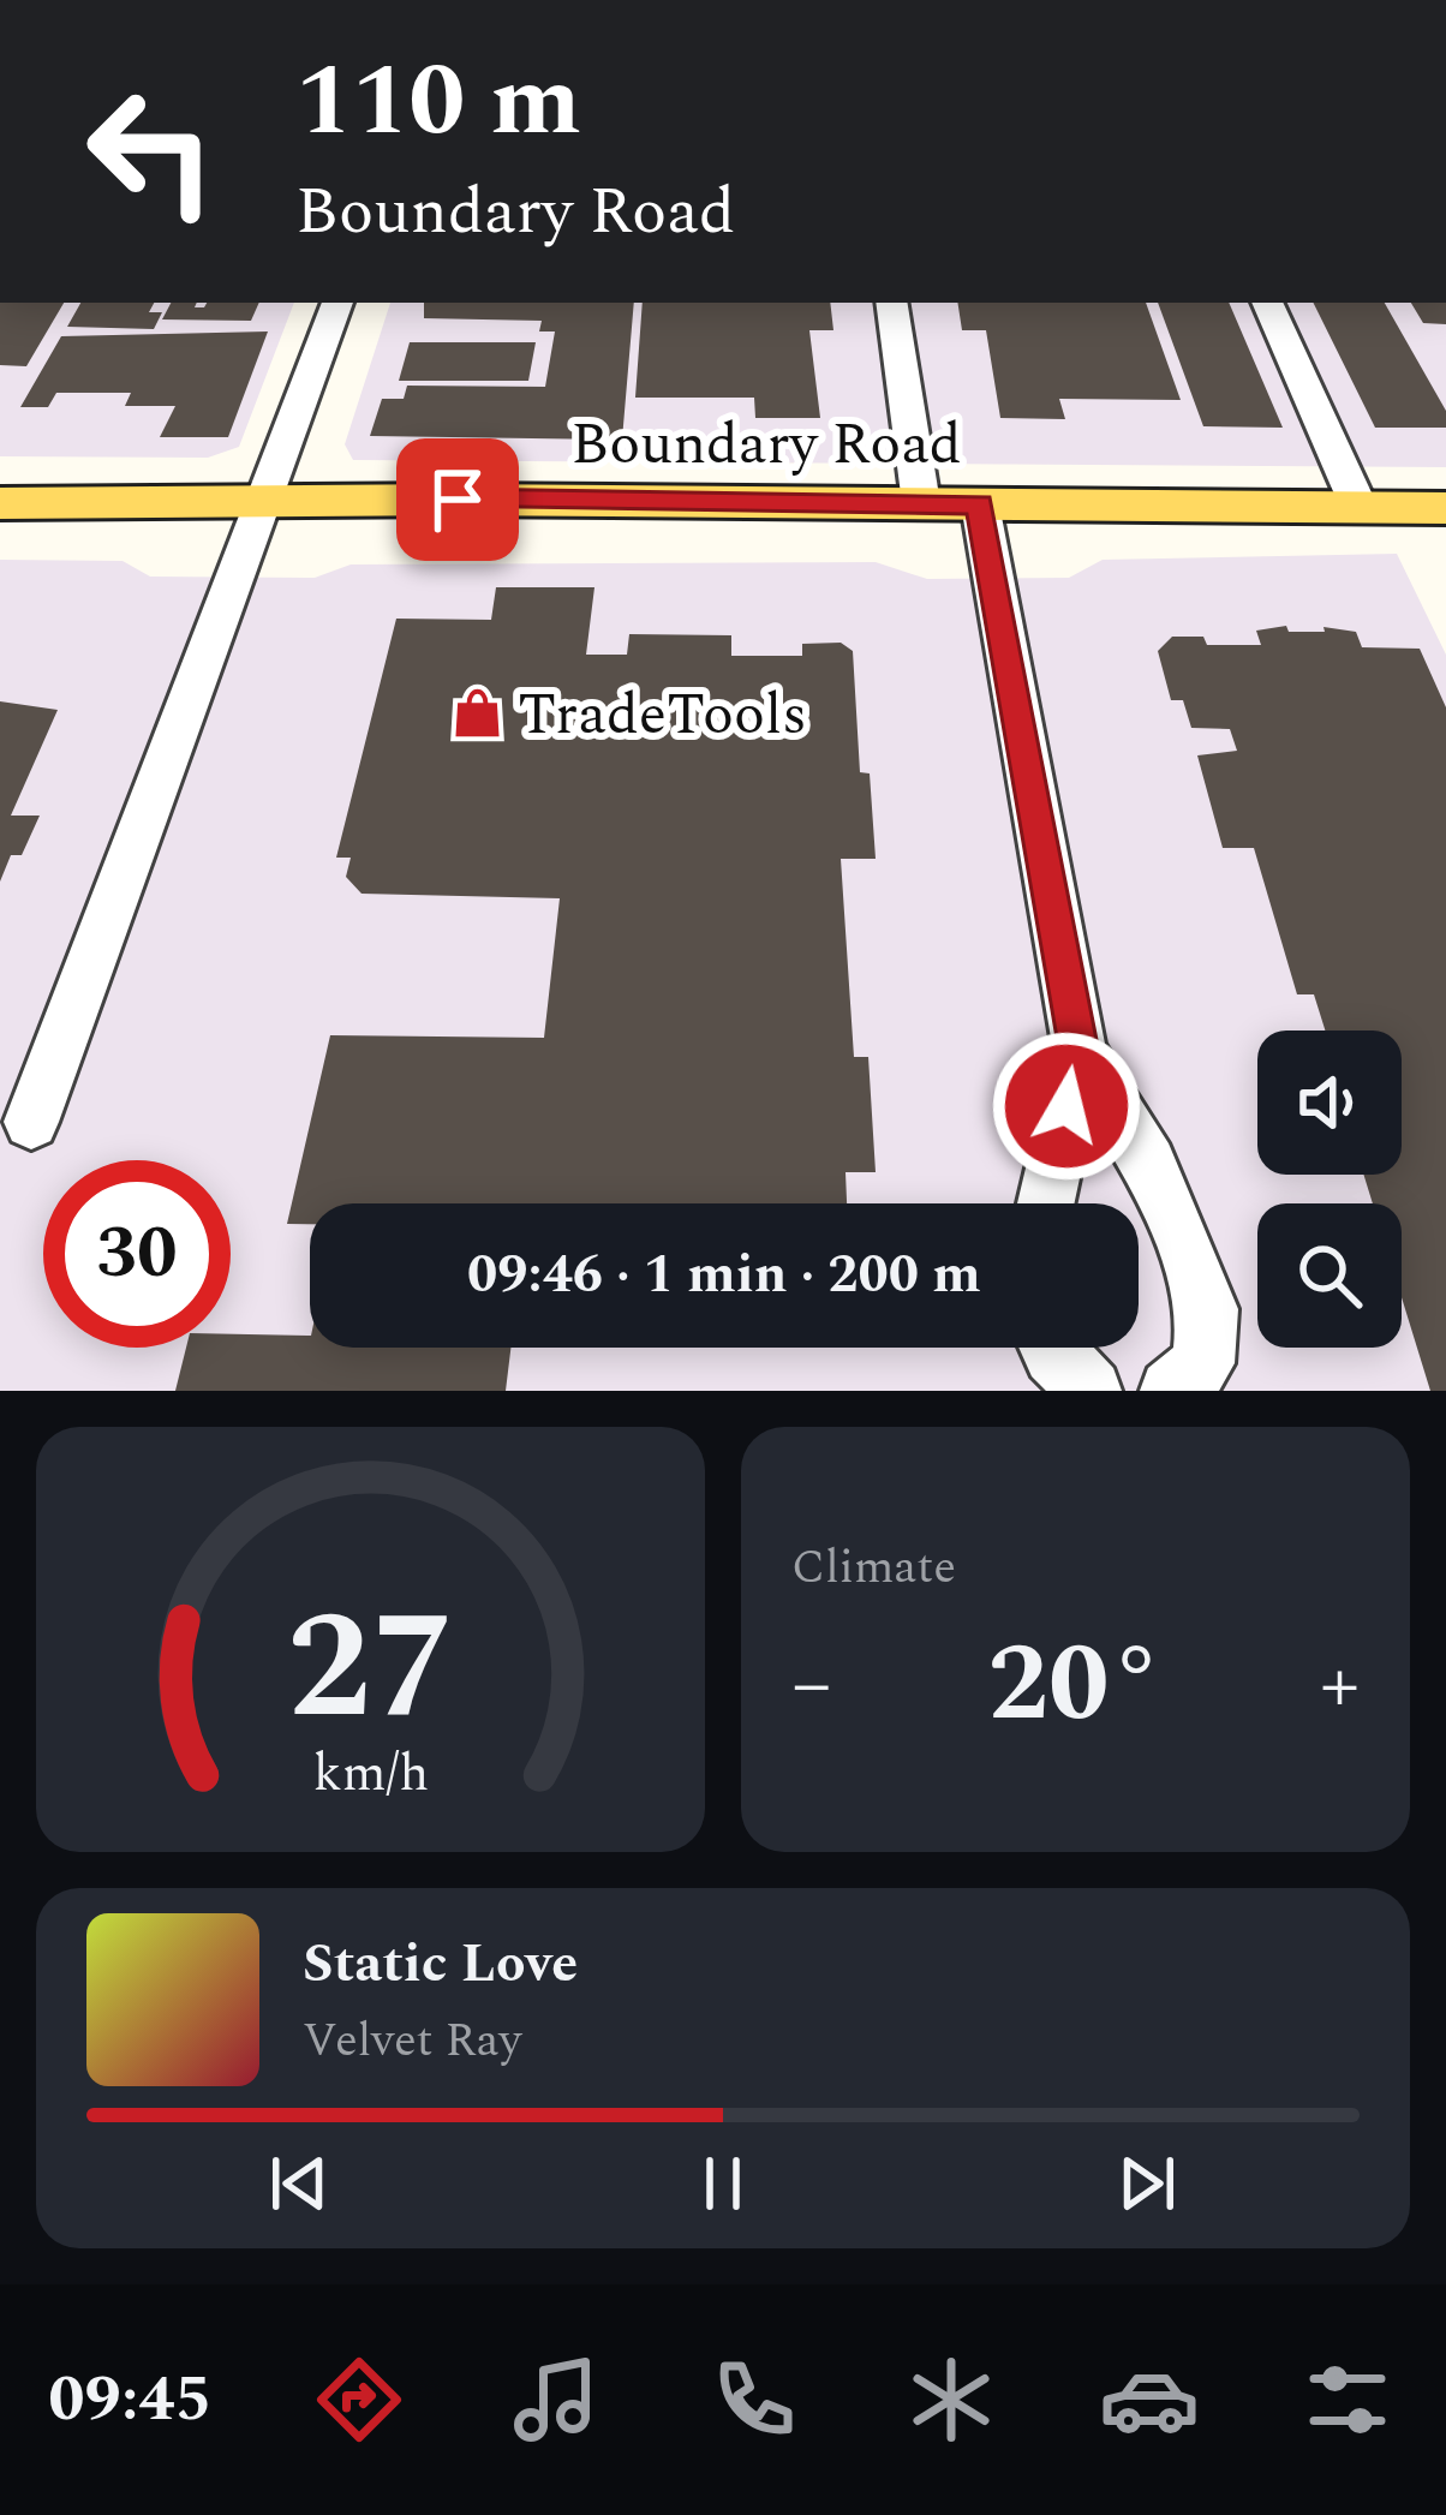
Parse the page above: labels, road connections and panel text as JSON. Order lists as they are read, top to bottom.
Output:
{
  "streets": {
    "main road": ["Boundary Road"]
  },
  "places": {
    "shop": ["TradeTools"]
  },
  "page": {
    "turn": ["110 m", "Boundary Road"],
    "limit": "30",
    "trip": "09:46 · 1 min · 200 m",
    "tile": "Climate",
    "heat": ["−", "20°", "+"],
    "song": ["Static Love", "Velvet Ray"],
    "tabs": "09:45",
    "gauge": ["27", "km/h"]
  }
}
